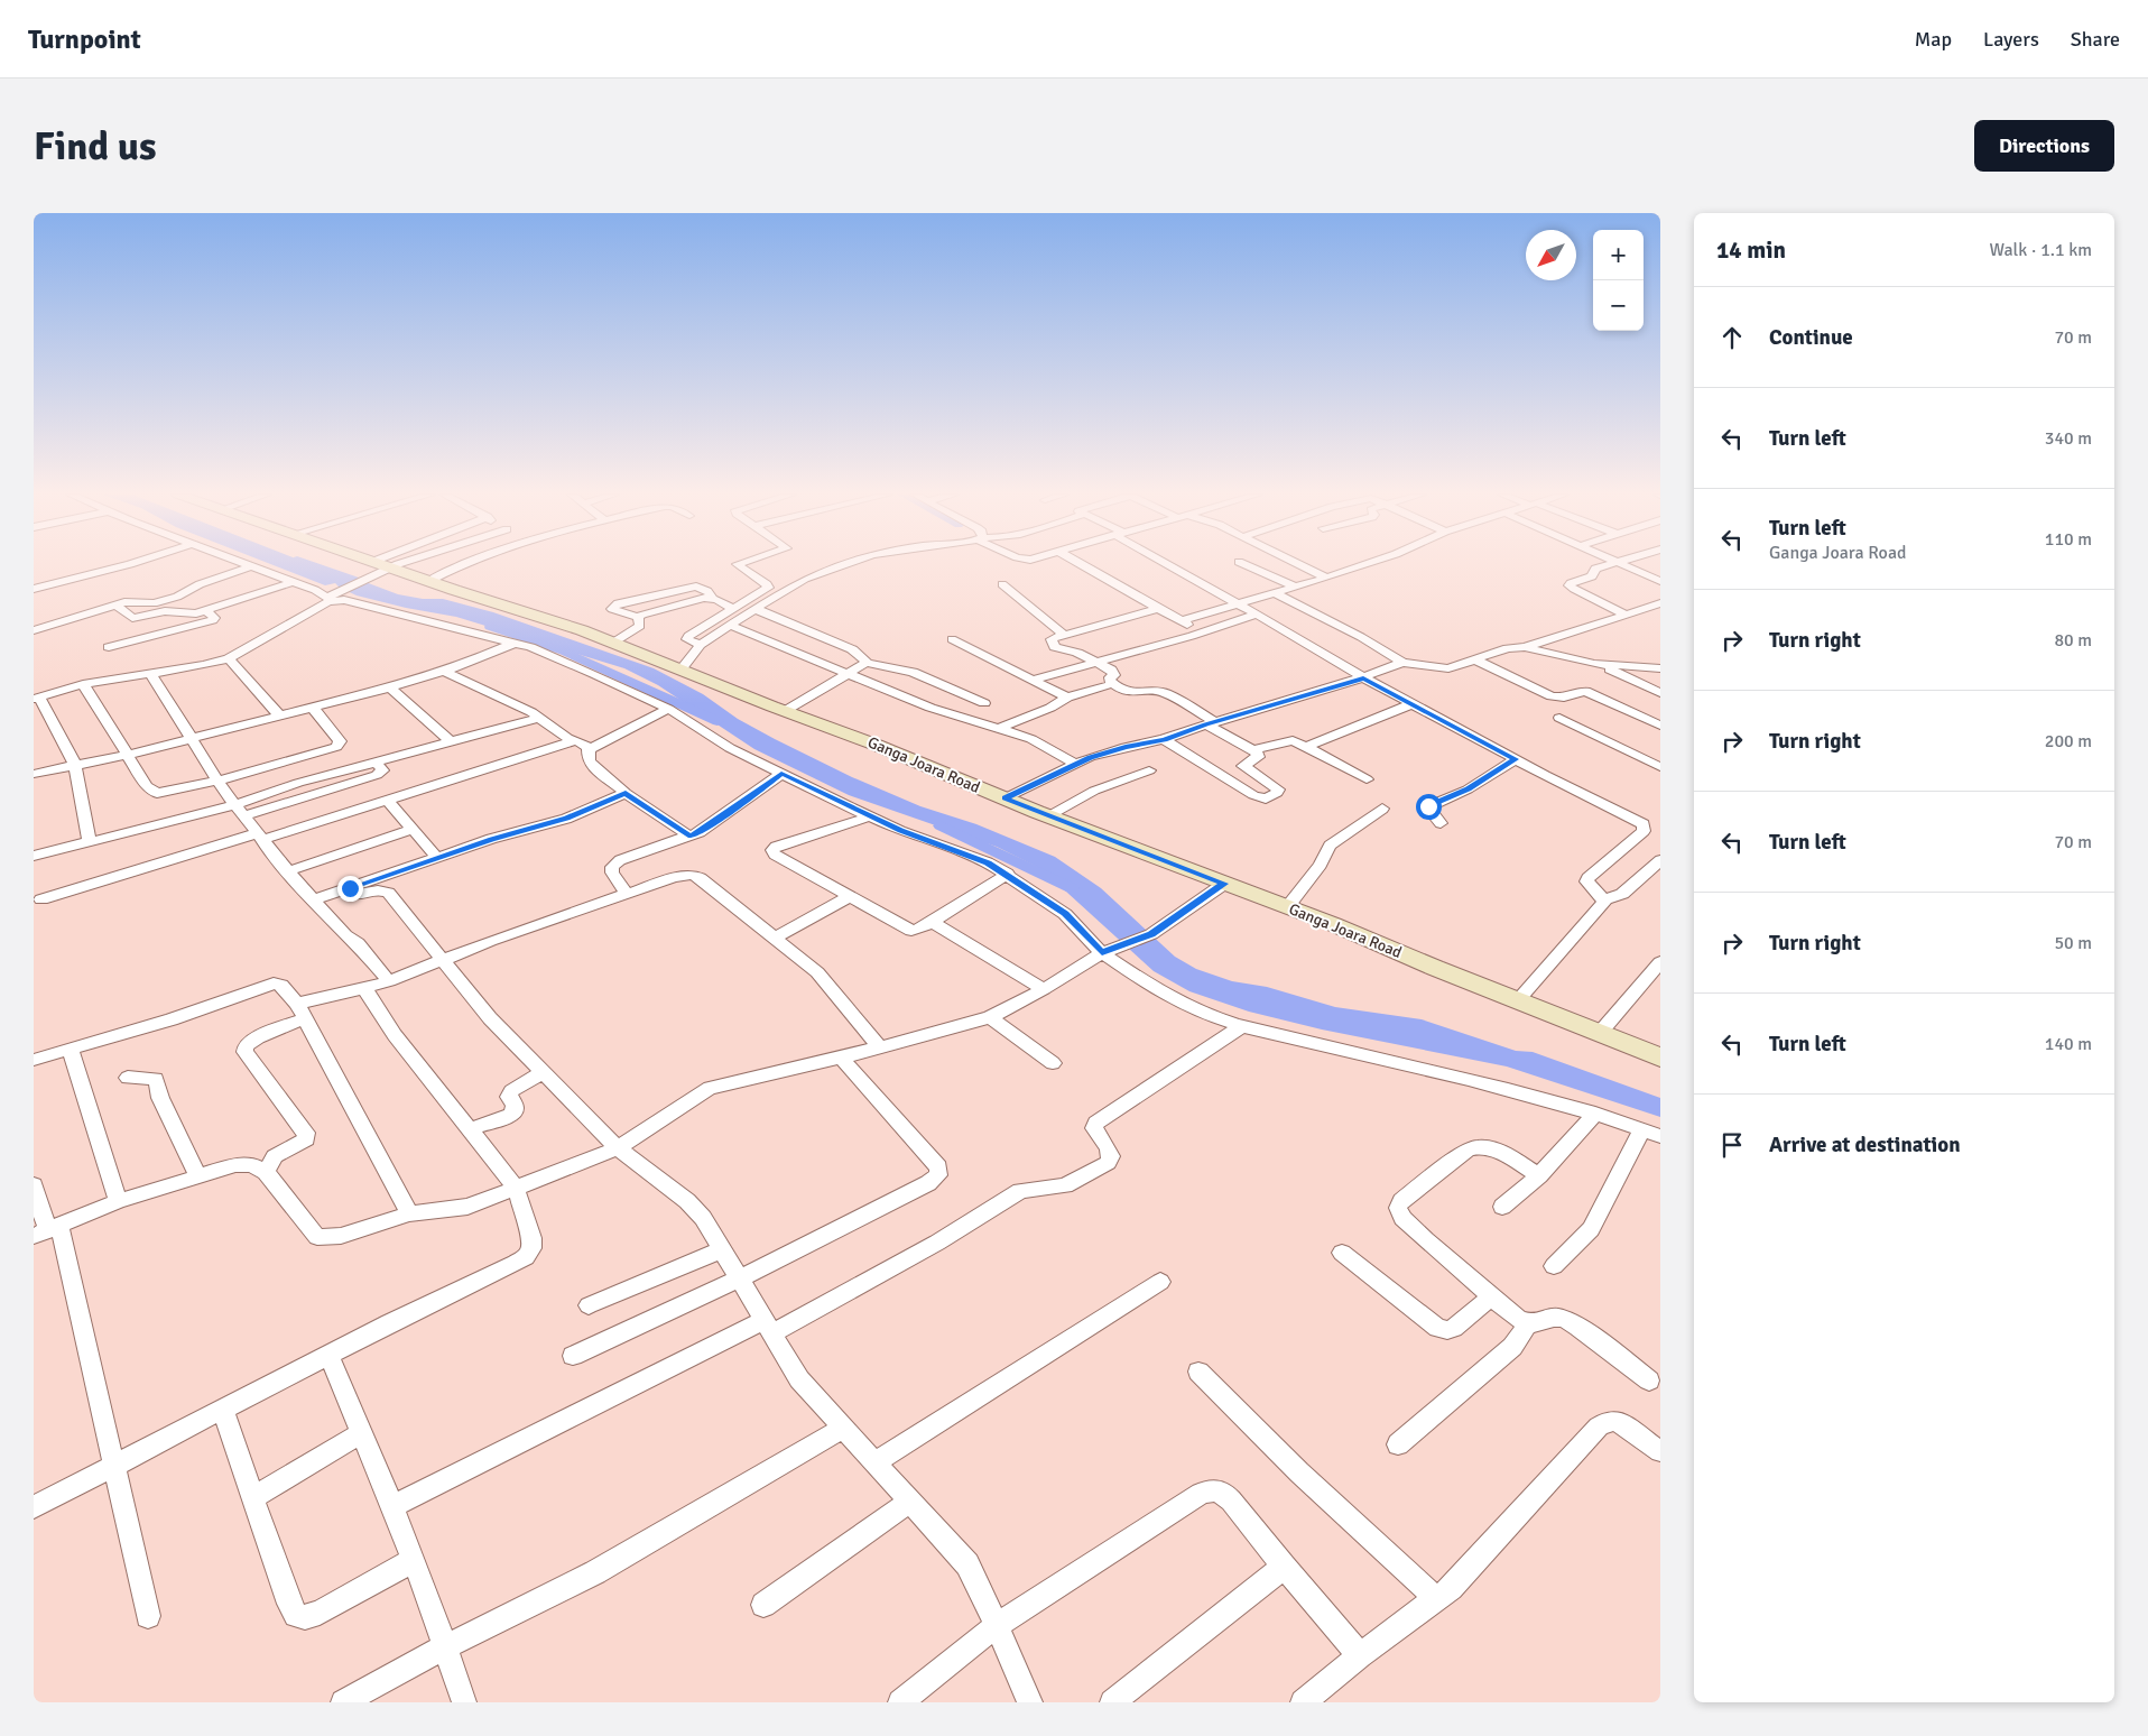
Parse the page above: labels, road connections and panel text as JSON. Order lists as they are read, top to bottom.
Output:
{
  "streets": {
    "main road": ["Ganga Joara Road"]
  },
  "north": "bottom left",
  "page": {
    "header": "Turnpoint",
    "nav": ["Map", "Layers", "Share"],
    "buttons": "Directions",
    "title": "Find us",
    "heading": ["14 min", "Walk · 1.1 km"],
    "map_buttons": ["+", "−"],
    "list": [
      ["Continue", "70 m"],
      ["Turn left", "340 m"],
      ["Turn left", "Ganga Joara Road", "110 m"],
      ["Turn right", "80 m"],
      ["Turn right", "200 m"],
      ["Turn left", "70 m"],
      ["Turn right", "50 m"],
      ["Turn left", "140 m"],
      "Arrive at destination"
    ]
  }
}
